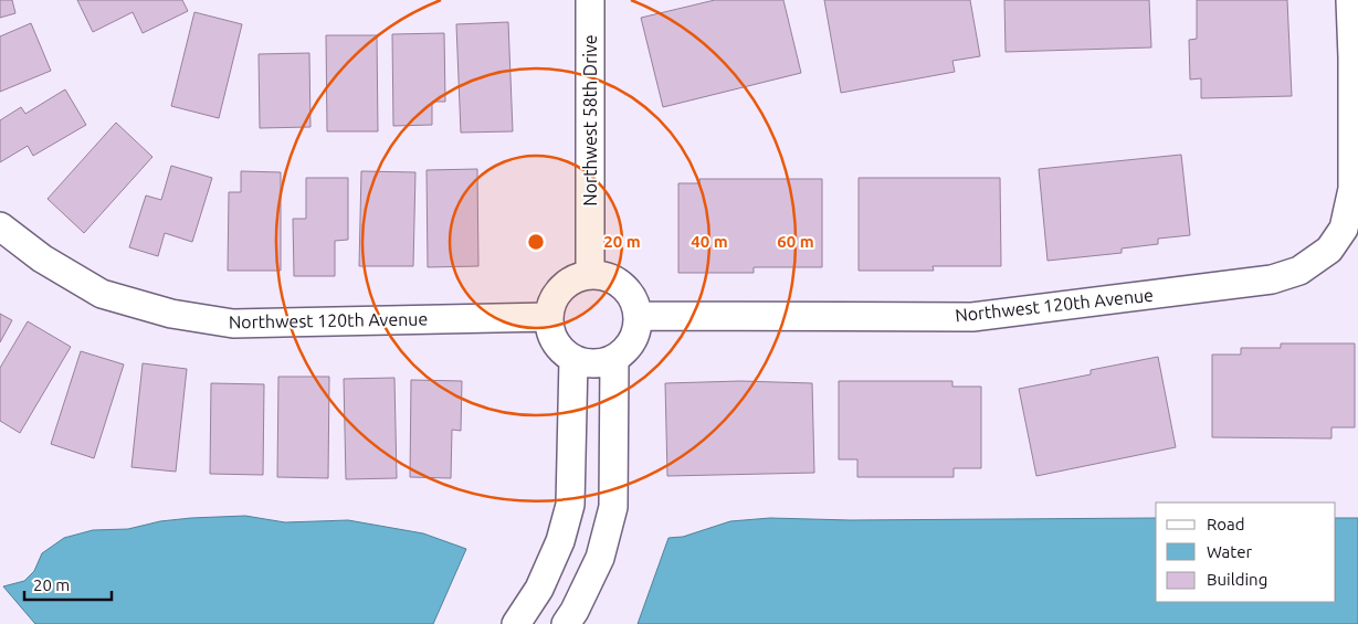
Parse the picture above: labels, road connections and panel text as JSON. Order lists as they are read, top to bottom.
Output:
{
  "streets": {
    "street": ["Northwest 58th Drive", "Northwest 120th Avenue"]
  },
  "crossings": [
    ["Northwest 58th Drive", "Northwest 120th Avenue"]
  ],
  "legend": ["Road", "Water", "Building"],
  "scale_bar": "20 m",
  "rings": ["20 m", "40 m", "60 m"]
}
